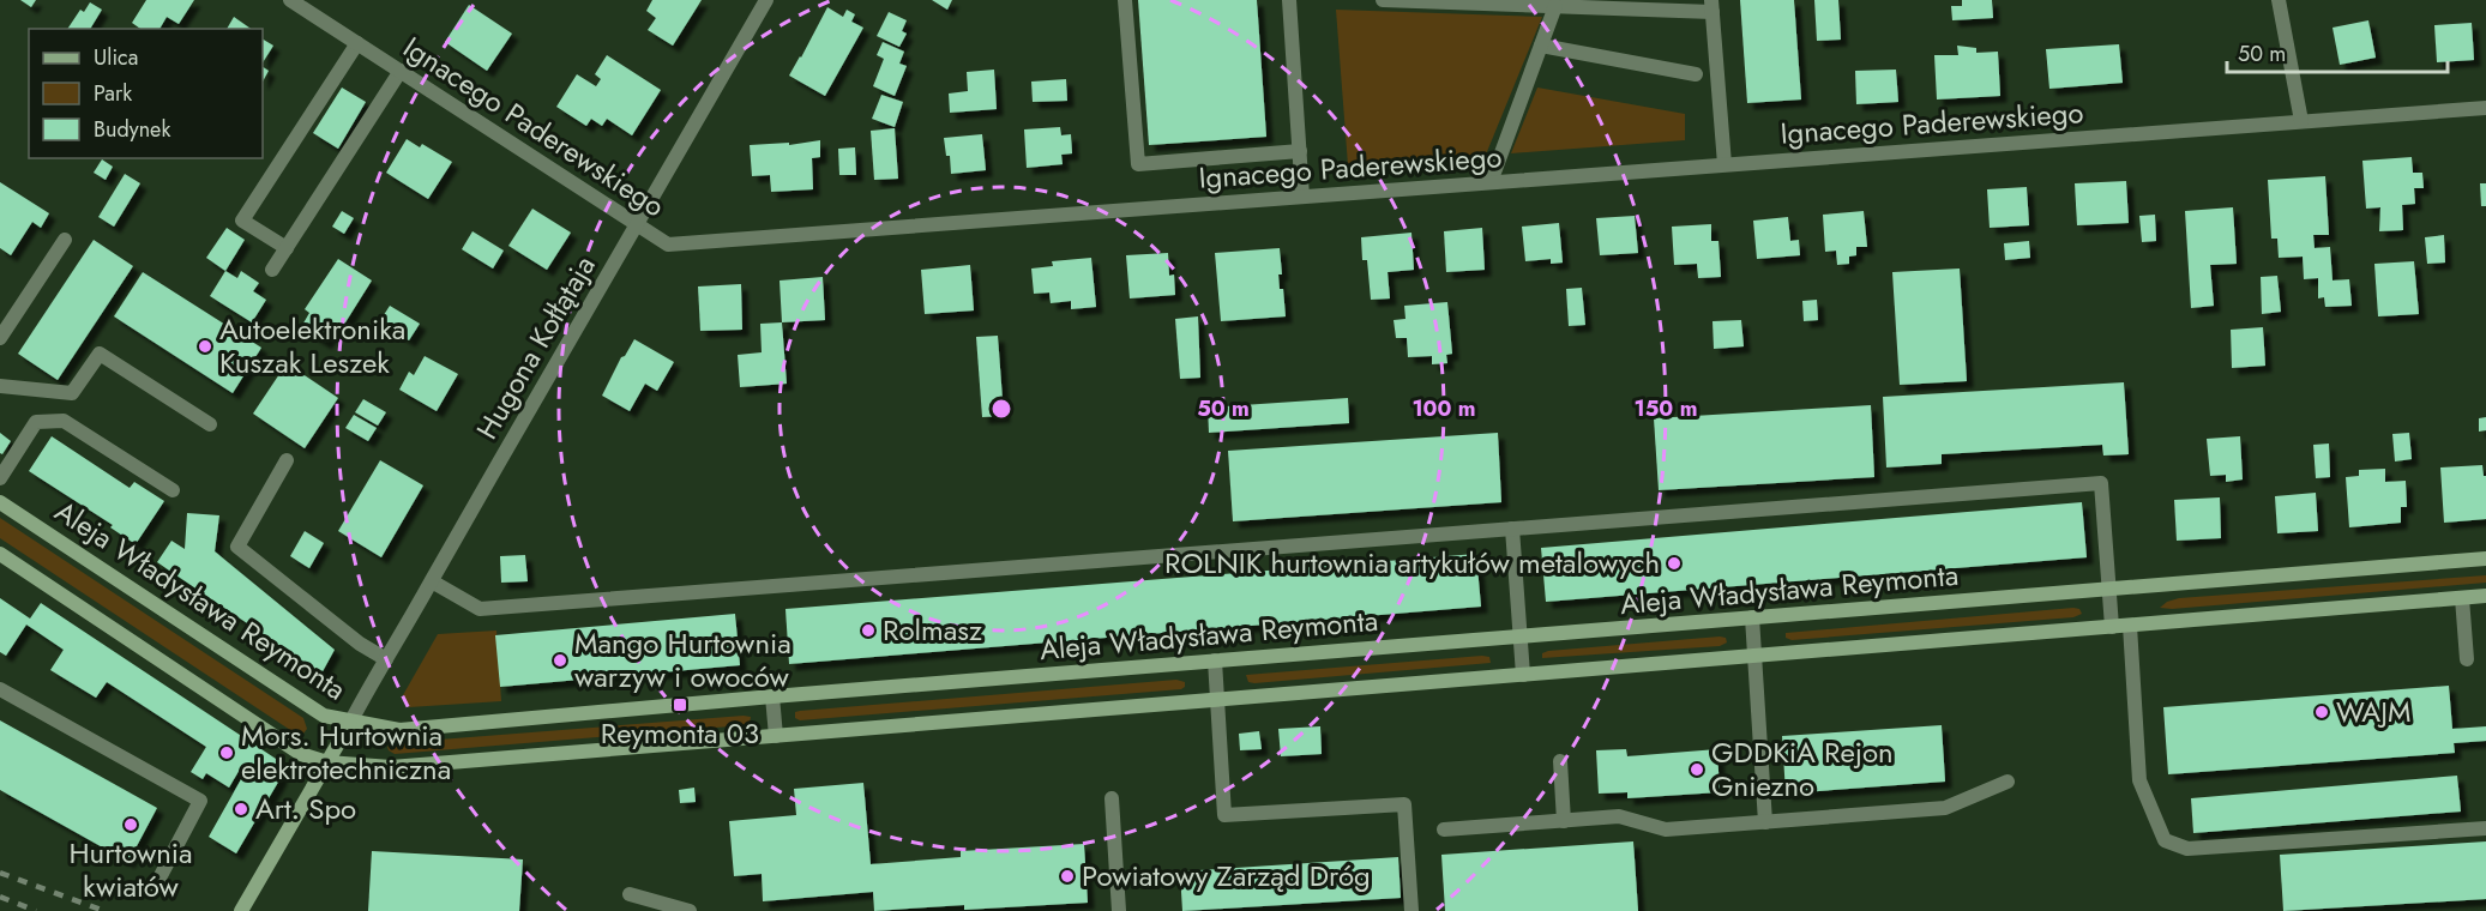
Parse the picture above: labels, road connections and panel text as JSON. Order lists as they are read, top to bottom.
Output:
{
  "streets": {
    "street": ["Ignacego Paderewskiego", "Hugona Kołłątaja", "Aleja Władysława Reymonta"]
  },
  "crossings": [
    ["Ignacego Paderewskiego", "Hugona Kołłątaja"],
    ["Hugona Kołłątaja", "Aleja Władysława Reymonta"]
  ],
  "places": {
    "other": [
      "Autoelektronika Kuszak Leszek",
      "ROLNIK hurtownia artykułów metalowych",
      "Rolmasz",
      "Mango Hurtownia warzyw i owoców",
      "WAJM",
      "Mors. Hurtownia elektrotechniczna",
      "GDDKiA Rejon Gniezno",
      "Art. Spo",
      "Hurtownia kwiatów",
      "Powiatowy Zarząd Dróg"
    ],
    "transit": ["Reymonta 03"]
  },
  "legend": ["Ulica", "Park", "Budynek"],
  "scale_bar": "50 m",
  "rings": ["50 m", "100 m", "150 m"]
}
